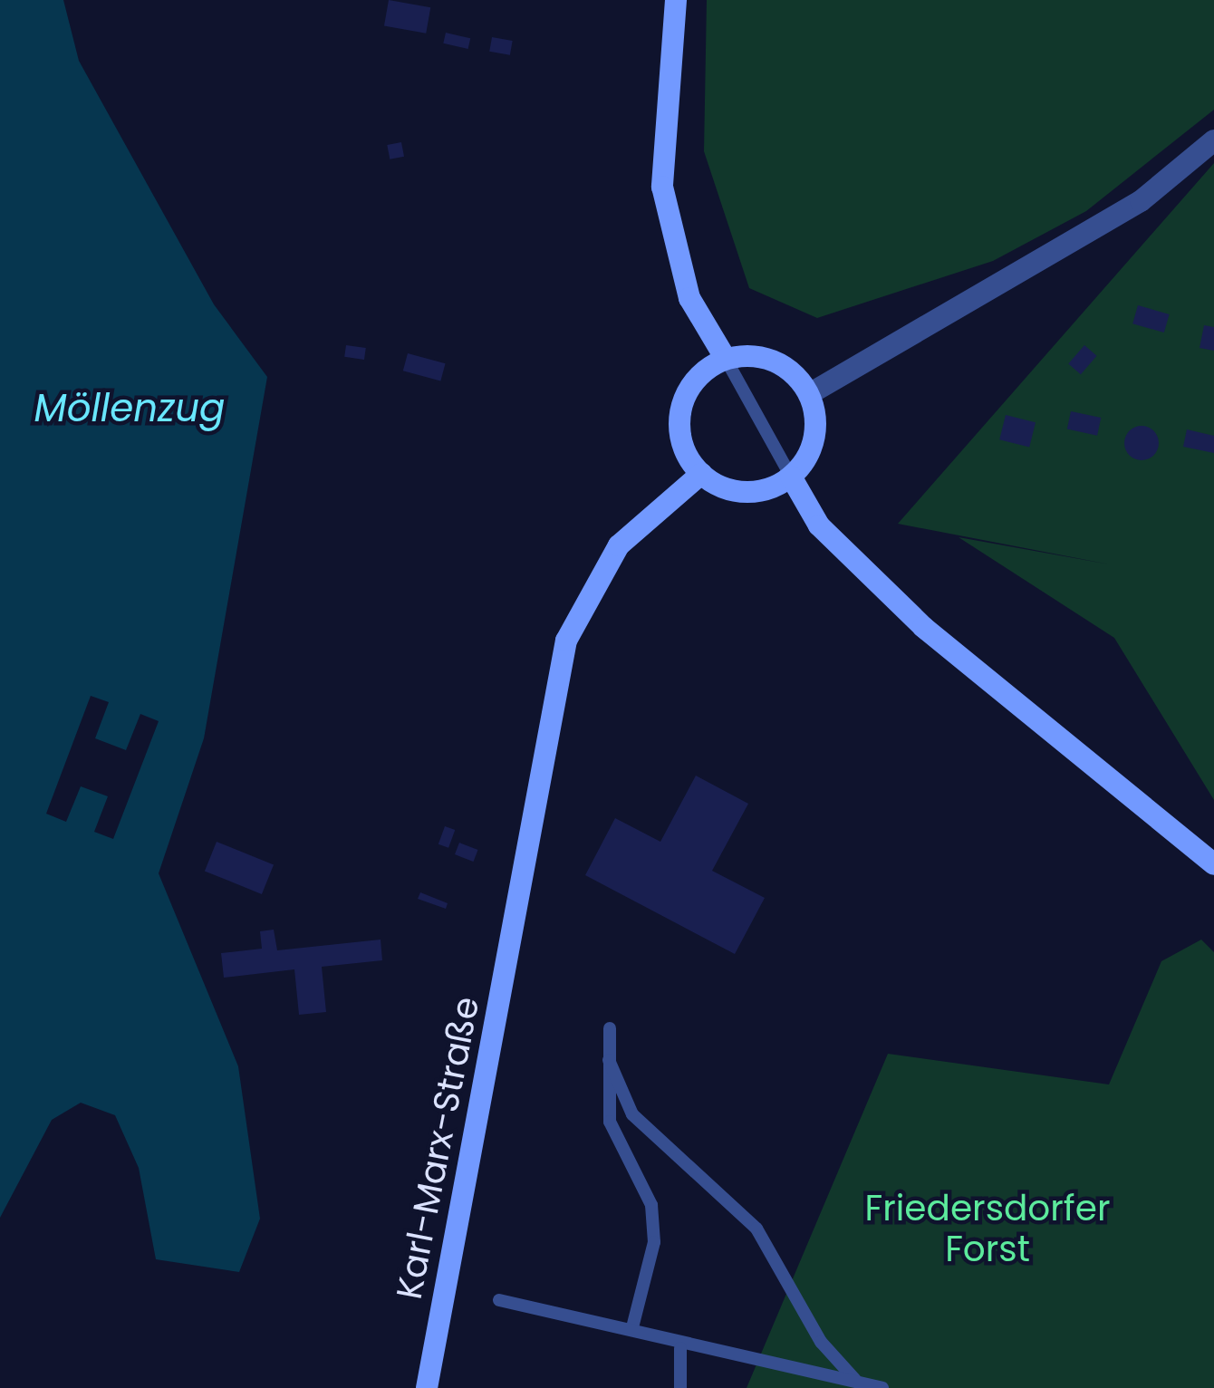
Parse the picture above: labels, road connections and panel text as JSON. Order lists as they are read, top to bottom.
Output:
{
  "streets": {
    "main road": ["Karl-Marx-Straße"]
  },
  "water": ["Möllenzug"],
  "parks": ["Friedersdorfer Forst"]
}
